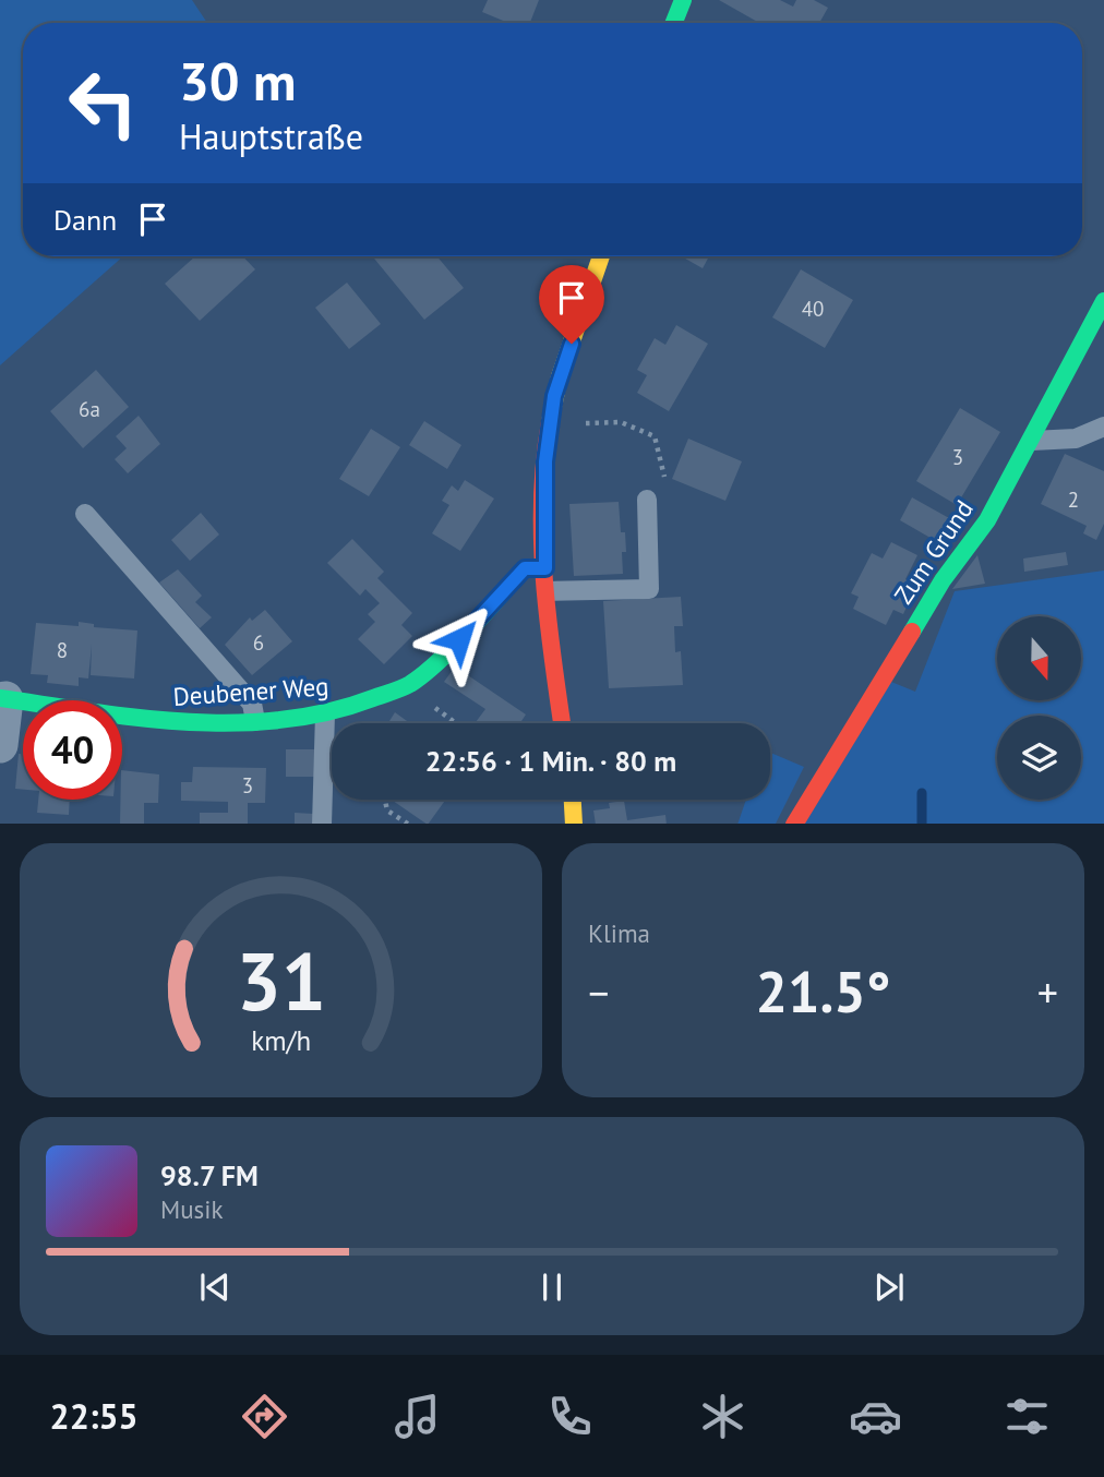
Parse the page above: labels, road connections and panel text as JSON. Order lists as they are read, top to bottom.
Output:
{
  "streets": {
    "street": ["Zum Grund", "Deubener Weg"]
  },
  "house_numbers": [
    "40",
    "6a",
    "3",
    "2",
    "6",
    "8",
    "3"
  ],
  "north": "bottom",
  "page": {
    "turn": ["30 m", "Hauptstraße"],
    "then": "Dann",
    "limit": "40",
    "trip": "22:56 · 1 Min. · 80 m",
    "tile": "Klima",
    "heat": ["−", "21.5°", "+"],
    "song": ["98.7 FM", "Musik"],
    "tabs": "22:55",
    "gauge": ["31", "km/h"]
  }
}
